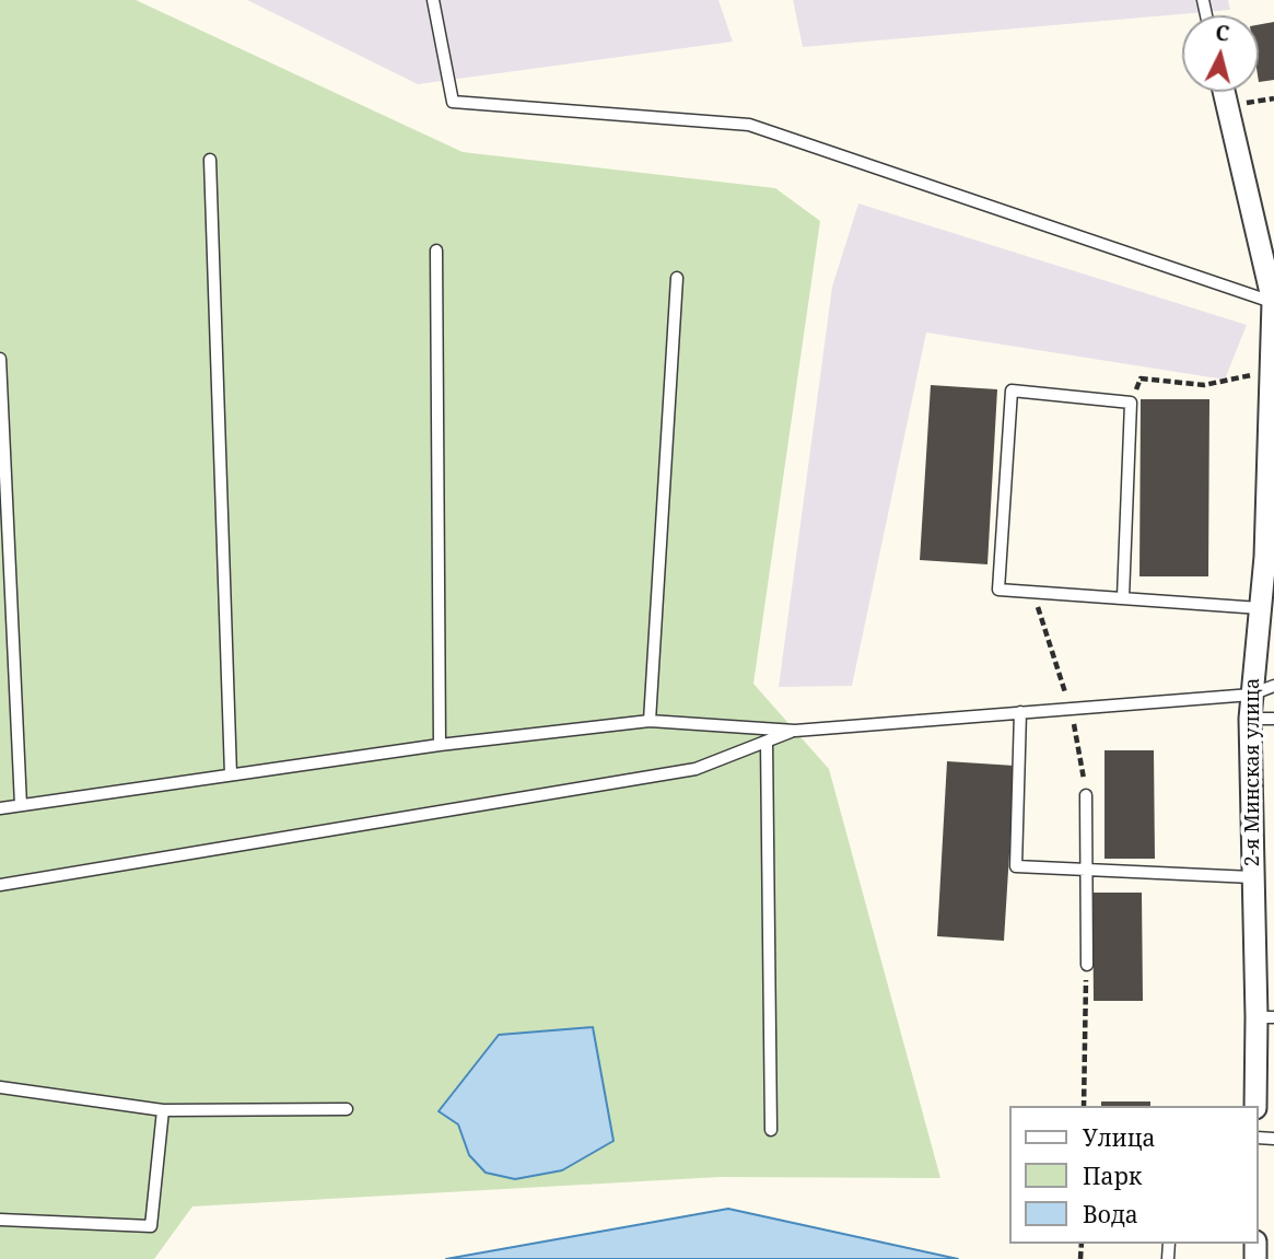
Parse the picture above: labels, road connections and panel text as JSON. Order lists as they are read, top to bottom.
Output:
{
  "streets": {
    "street": ["2-я Минская улица"]
  },
  "legend": ["Улица", "Парк", "Вода"],
  "north": "top"
}
